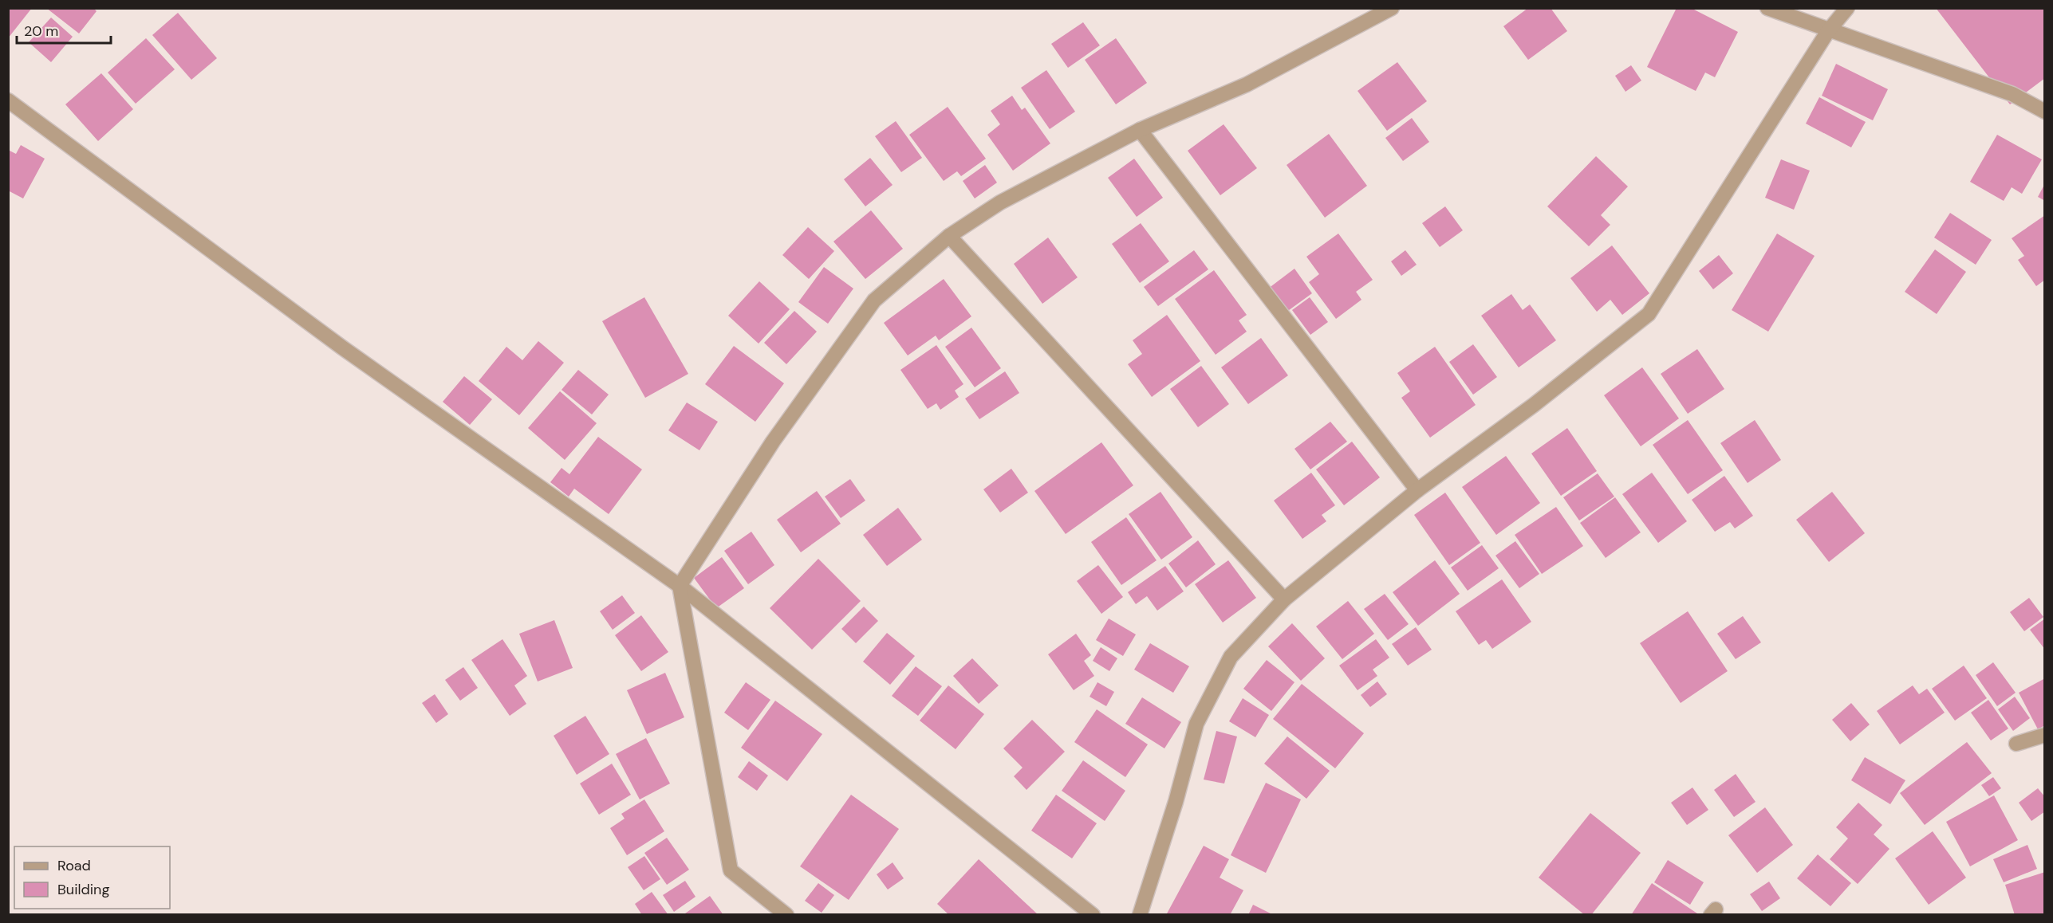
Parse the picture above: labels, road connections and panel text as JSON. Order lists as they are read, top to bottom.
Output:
{
  "legend": ["Road", "Building"],
  "scale_bar": "20 m"
}
